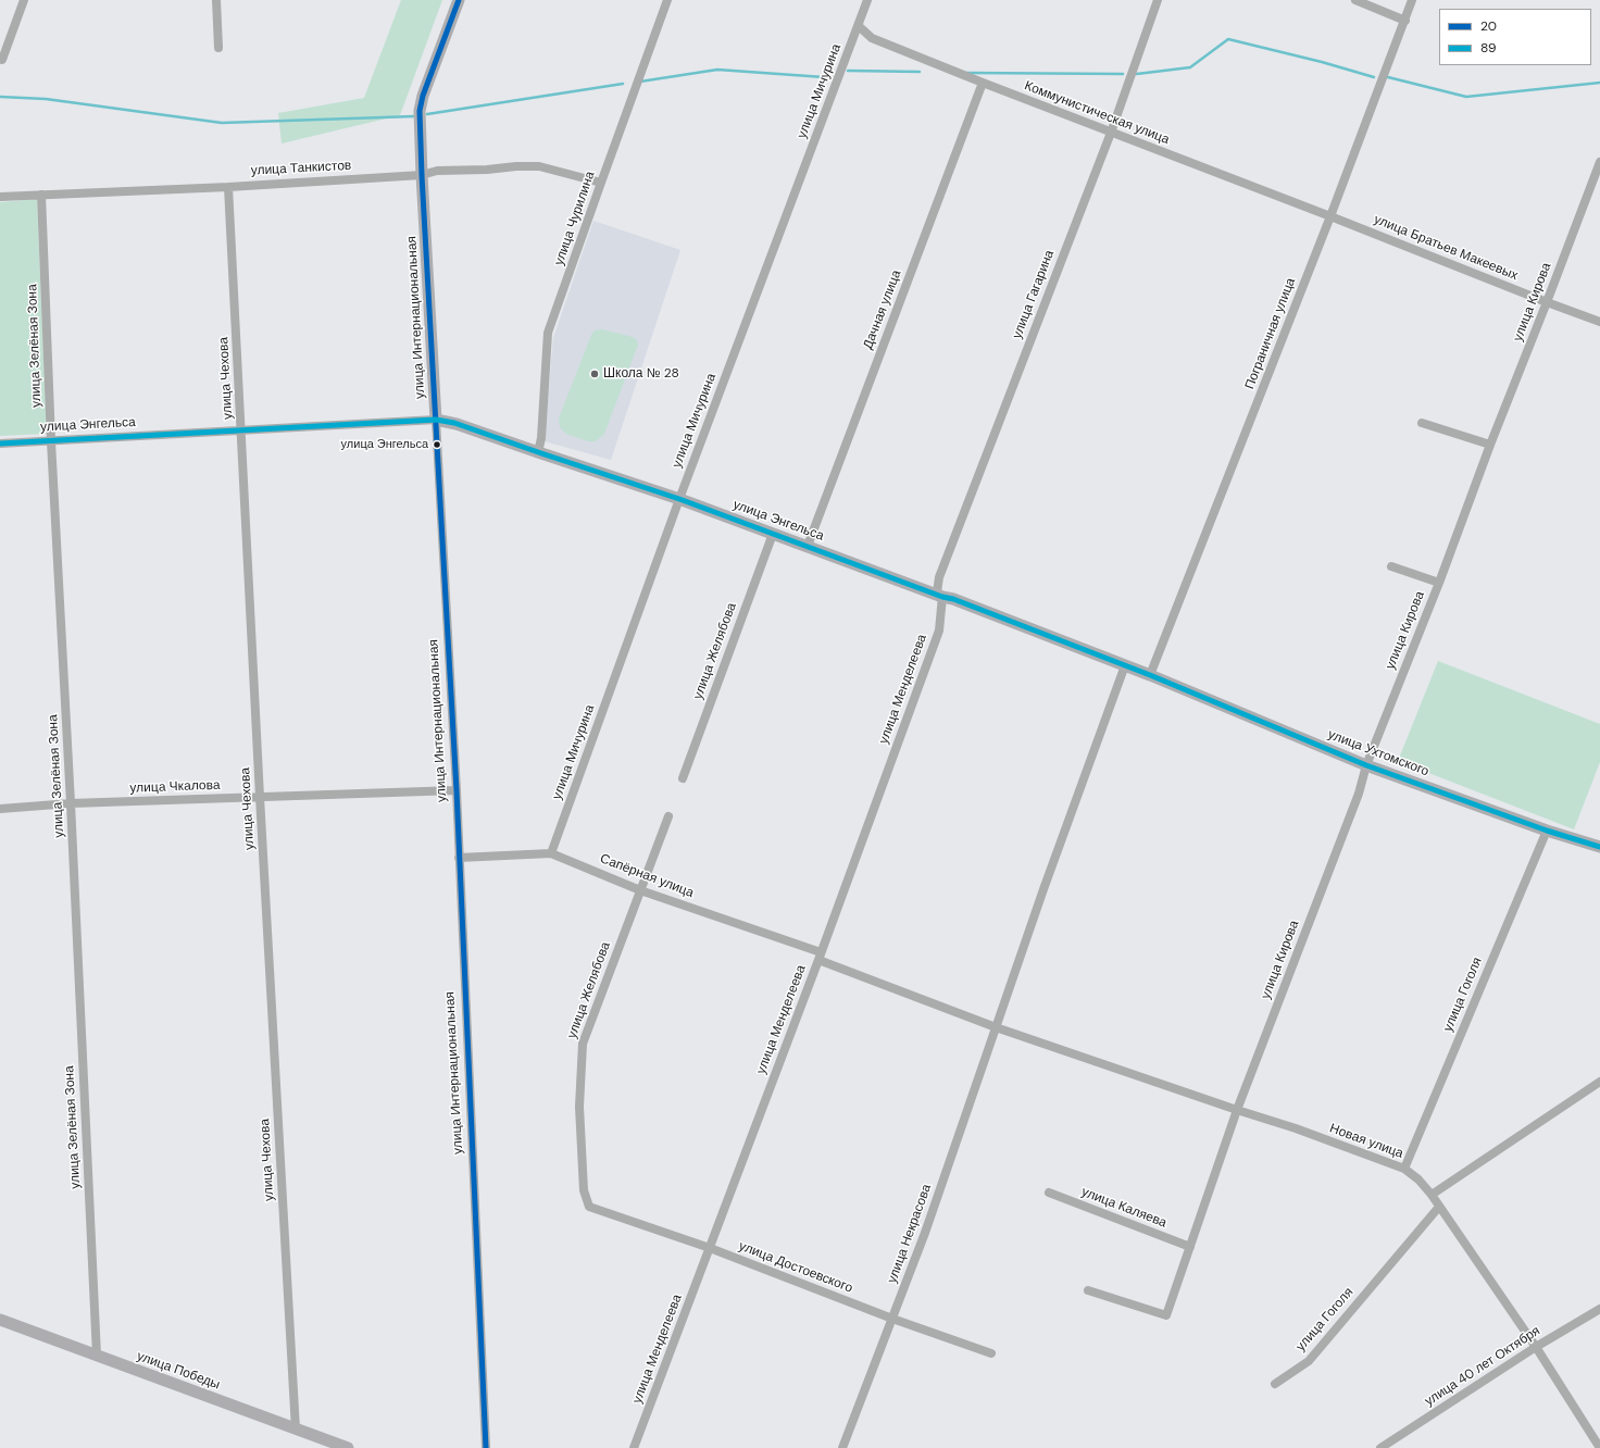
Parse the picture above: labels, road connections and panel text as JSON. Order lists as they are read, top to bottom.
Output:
{
  "streets": {
    "main road": [
      "улица Интернациональная",
      "улица Энгельса",
      "улица Ухтомского",
      "улица Победы"
    ],
    "street": [
      "улица Мичурина",
      "Коммунистическая улица",
      "улица Танкистов",
      "улица Чурилина",
      "улица Братьев Макеевых",
      "улица Гагарина",
      "улица Кирова",
      "Дачная улица",
      "Пограничная улица",
      "улица Зелёная Зона",
      "улица Чехова",
      "улица Желябова",
      "улица Менделеева",
      "улица Чкалова",
      "Сапёрная улица",
      "улица Гоголя",
      "Новая улица",
      "улица Каляева",
      "улица Некрасова",
      "улица Достоевского",
      "улица 40 лет Октября"
    ]
  },
  "crossings": [
    ["улица Мичурина", "Коммунистическая улица"],
    ["улица Мичурина", "улица Энгельса"],
    ["улица Мичурина", "Сапёрная улица"],
    ["Коммунистическая улица", "улица Братьев Макеевых"],
    ["Коммунистическая улица", "улица Гагарина"],
    ["Коммунистическая улица", "Дачная улица"],
    ["Коммунистическая улица", "Пограничная улица"],
    ["улица Танкистов", "улица Чурилина"],
    ["улица Танкистов", "улица Интернациональная"],
    ["улица Танкистов", "улица Зелёная Зона"],
    ["улица Танкистов", "улица Чехова"],
    ["улица Чурилина", "улица Энгельса"],
    ["улица Братьев Макеевых", "улица Кирова"],
    ["улица Братьев Макеевых", "Пограничная улица"],
    ["улица Гагарина", "улица Энгельса"],
    ["улица Гагарина", "улица Менделеева"],
    ["улица Кирова", "улица Ухтомского"],
    ["улица Кирова", "Новая улица"],
    ["Дачная улица", "улица Энгельса"],
    ["улица Интернациональная", "улица Энгельса"],
    ["улица Интернациональная", "улица Чкалова"],
    ["улица Интернациональная", "Сапёрная улица"],
    ["Пограничная улица", "улица Энгельса"],
    ["Пограничная улица", "улица Ухтомского"],
    ["улица Зелёная Зона", "улица Энгельса"],
    ["улица Зелёная Зона", "улица Чкалова"],
    ["улица Зелёная Зона", "улица Победы"],
    ["улица Чехова", "улица Энгельса"],
    ["улица Чехова", "улица Чкалова"],
    ["улица Чехова", "улица Победы"],
    ["улица Энгельса", "улица Желябова"],
    ["улица Энгельса", "улица Менделеева"],
    ["улица Энгельса", "улица Ухтомского"],
    ["улица Энгельса", "улица Некрасова"],
    ["улица Желябова", "Сапёрная улица"],
    ["улица Желябова", "улица Достоевского"],
    ["улица Менделеева", "Сапёрная улица"],
    ["улица Менделеева", "улица Достоевского"],
    ["улица Ухтомского", "улица Гоголя"],
    ["Сапёрная улица", "Новая улица"],
    ["Сапёрная улица", "улица Некрасова"],
    ["улица Гоголя", "Новая улица"],
    ["Новая улица", "улица Некрасова"],
    ["Новая улица", "улица 40 лет Октября"],
    ["улица Некрасова", "улица Достоевского"]
  ],
  "places": ["Школа № 28", "улица Энгельса"],
  "lines": ["transit line 20", "transit line 89"],
  "legend": ["20", "89"]
}
